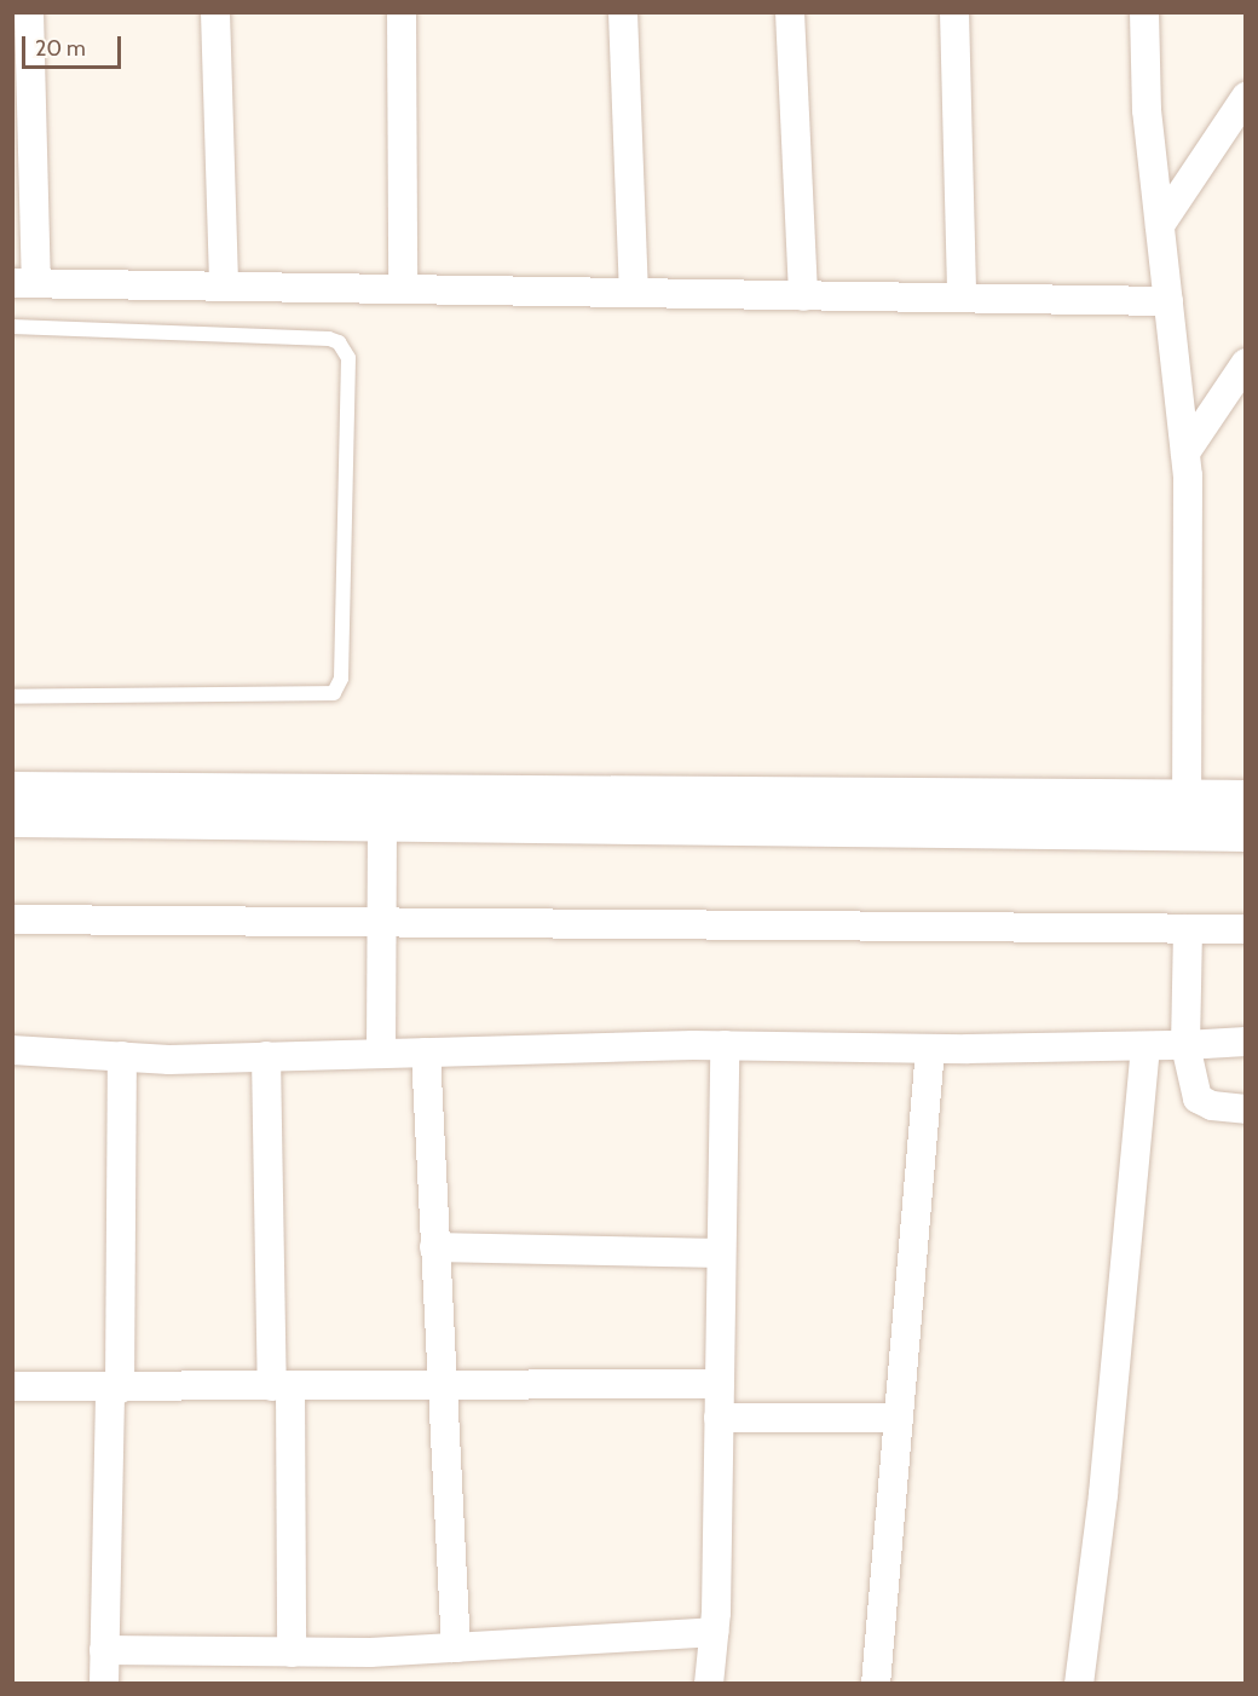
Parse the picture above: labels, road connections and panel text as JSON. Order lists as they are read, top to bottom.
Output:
{
  "scale_bar": "20 m"
}
